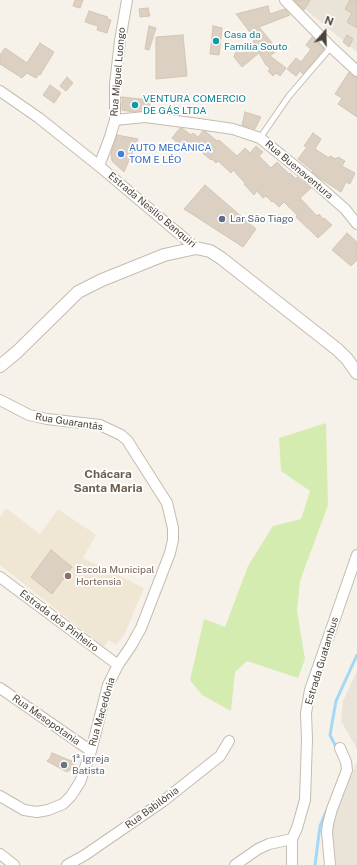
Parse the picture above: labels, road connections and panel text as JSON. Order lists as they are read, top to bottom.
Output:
{
  "streets": {
    "street": [
      "Rua Miguel Luongo",
      "Rua Buenaventura",
      "Estrada Nesilio Banquiri",
      "Rua Guarantãs",
      "Estrada dos Pinheiro",
      "Estrada Guatambus",
      "Rua Macedônia",
      "Rua Mesopotania",
      "Rua Babilônia"
    ]
  },
  "crossings": [
    ["Rua Miguel Luongo", "Rua Buenaventura"],
    ["Rua Miguel Luongo", "Estrada Nesilio Banquiri"],
    ["Rua Guarantãs", "Estrada dos Pinheiro"],
    ["Rua Guarantãs", "Rua Macedônia"],
    ["Estrada dos Pinheiro", "Rua Macedônia"],
    ["Rua Macedônia", "Rua Mesopotania"]
  ],
  "districts": ["Chácara Santa Maria"],
  "places": [
    "Casa da Familia Souto",
    "VENTURA COMERCIO DE GÁS LTDA",
    "AUTO MECÂNICA TOM E LÉO",
    "Lar São Tiago",
    "Escola Municipal Hortensia",
    "1ª Igreja Batista"
  ],
  "north": "top"
}
